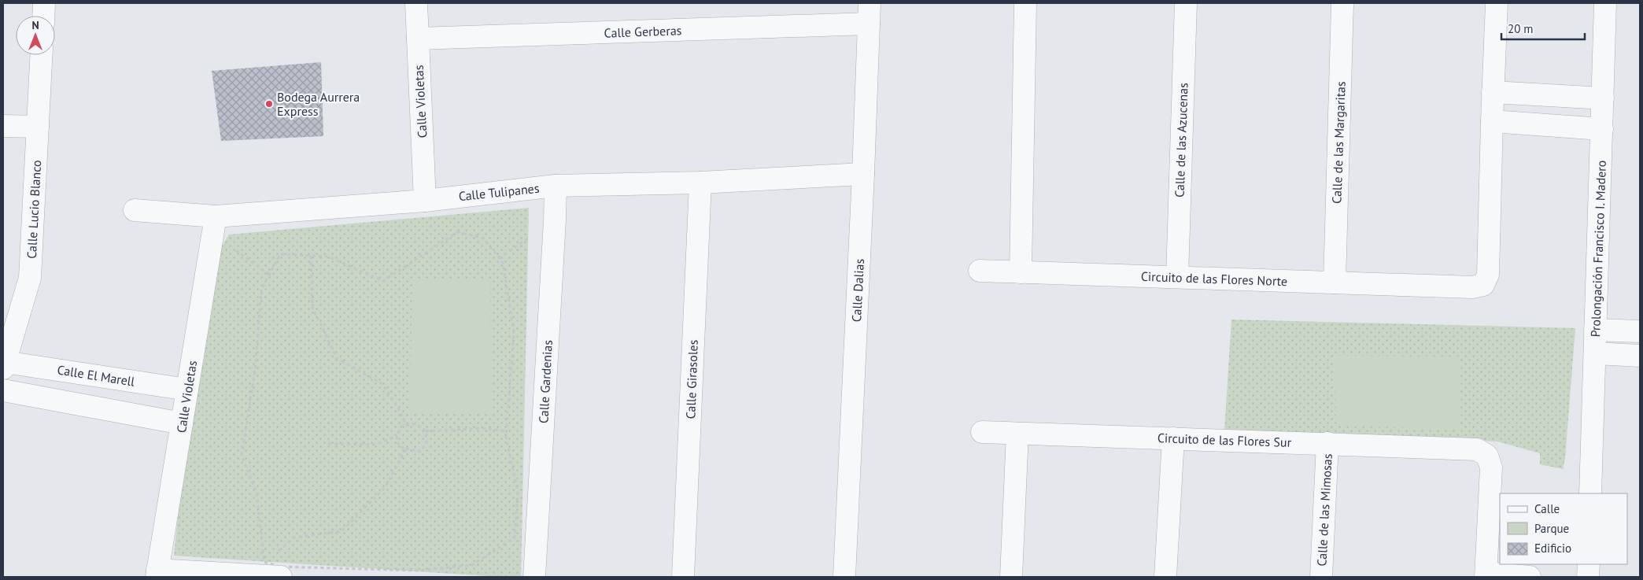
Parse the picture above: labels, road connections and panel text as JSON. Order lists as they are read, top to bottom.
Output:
{
  "streets": {
    "street": [
      "Calle Gerberas",
      "Calle Violetas",
      "Calle de las Azucenas",
      "Calle de las Margaritas",
      "Calle Tulipanes",
      "Calle Lucio Blanco",
      "Prolongación Francisco I. Madero",
      "Circuito de las Flores Norte",
      "Calle Dalias",
      "Calle El Marell",
      "Calle Girasoles",
      "Calle Gardenias",
      "Circuito de las Flores Sur",
      "Calle de las Mimosas"
    ]
  },
  "crossings": [
    ["Calle Gerberas", "Calle Violetas"],
    ["Calle Gerberas", "Calle Dalias"],
    ["Calle Violetas", "Calle Tulipanes"],
    ["Calle Violetas", "Calle El Marell"],
    ["Calle de las Azucenas", "Circuito de las Flores Norte"],
    ["Calle de las Margaritas", "Circuito de las Flores Norte"],
    ["Calle Tulipanes", "Calle Dalias"],
    ["Calle Tulipanes", "Calle Girasoles"],
    ["Calle Tulipanes", "Calle Gardenias"],
    ["Calle Lucio Blanco", "Calle El Marell"],
    ["Circuito de las Flores Sur", "Calle de las Mimosas"]
  ],
  "places": ["Bodega Aurrera Express"],
  "legend": ["Calle", "Parque", "Edificio"],
  "scale_bar": "20 m",
  "north": "top"
}
